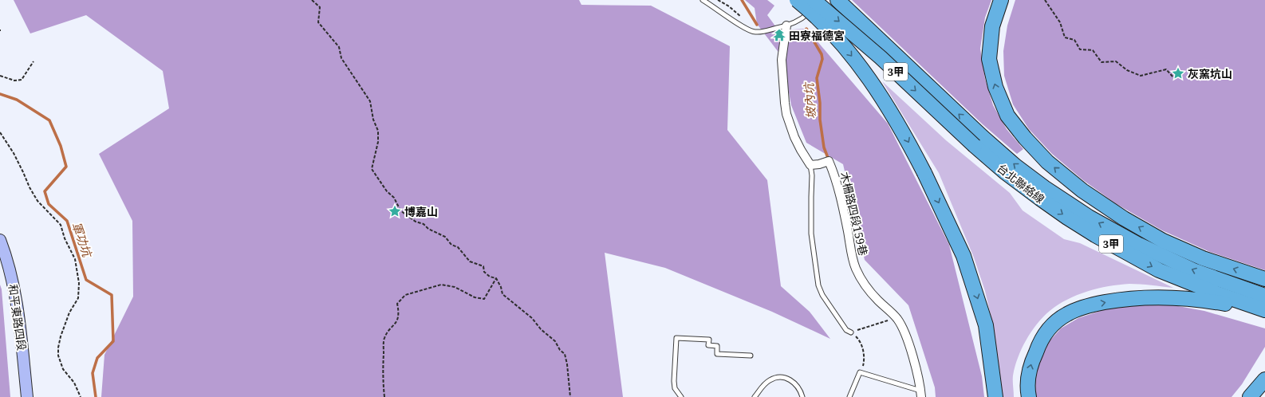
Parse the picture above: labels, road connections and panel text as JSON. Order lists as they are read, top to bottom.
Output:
{
  "streets": {
    "highway": ["3甲", "台北聯絡線"],
    "main road": ["和平東路四段"],
    "street": ["木柵路四段159巷"]
  },
  "water": ["坡內坑", "軍功坑"],
  "places": {
    "temple": ["田寮福德宮"],
    "place": ["灰窯坑山", "博嘉山"]
  }
}
